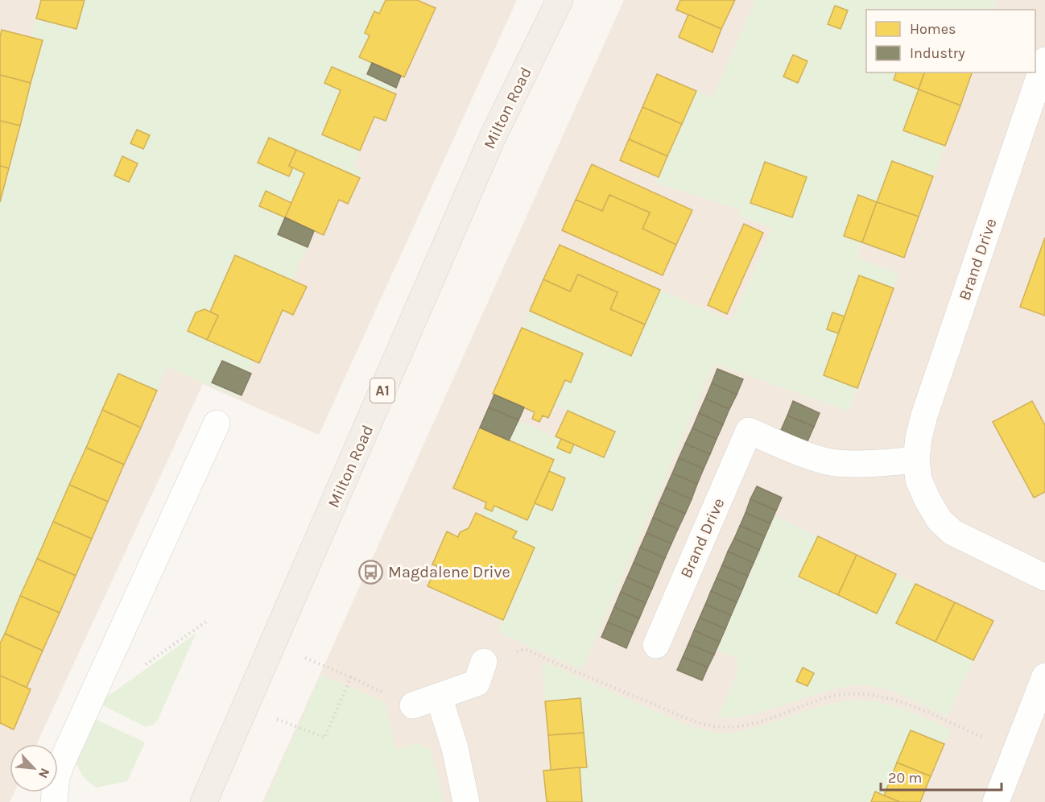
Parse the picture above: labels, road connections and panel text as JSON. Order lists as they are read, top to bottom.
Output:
{
  "streets": {
    "main road": ["Milton Road", "A1"],
    "street": ["Brand Drive"]
  },
  "places": {
    "bus stop": ["Magdalene Drive"]
  },
  "legend": ["Homes", "Industry"],
  "scale_bar": "20 m",
  "north": "bottom right"
}
